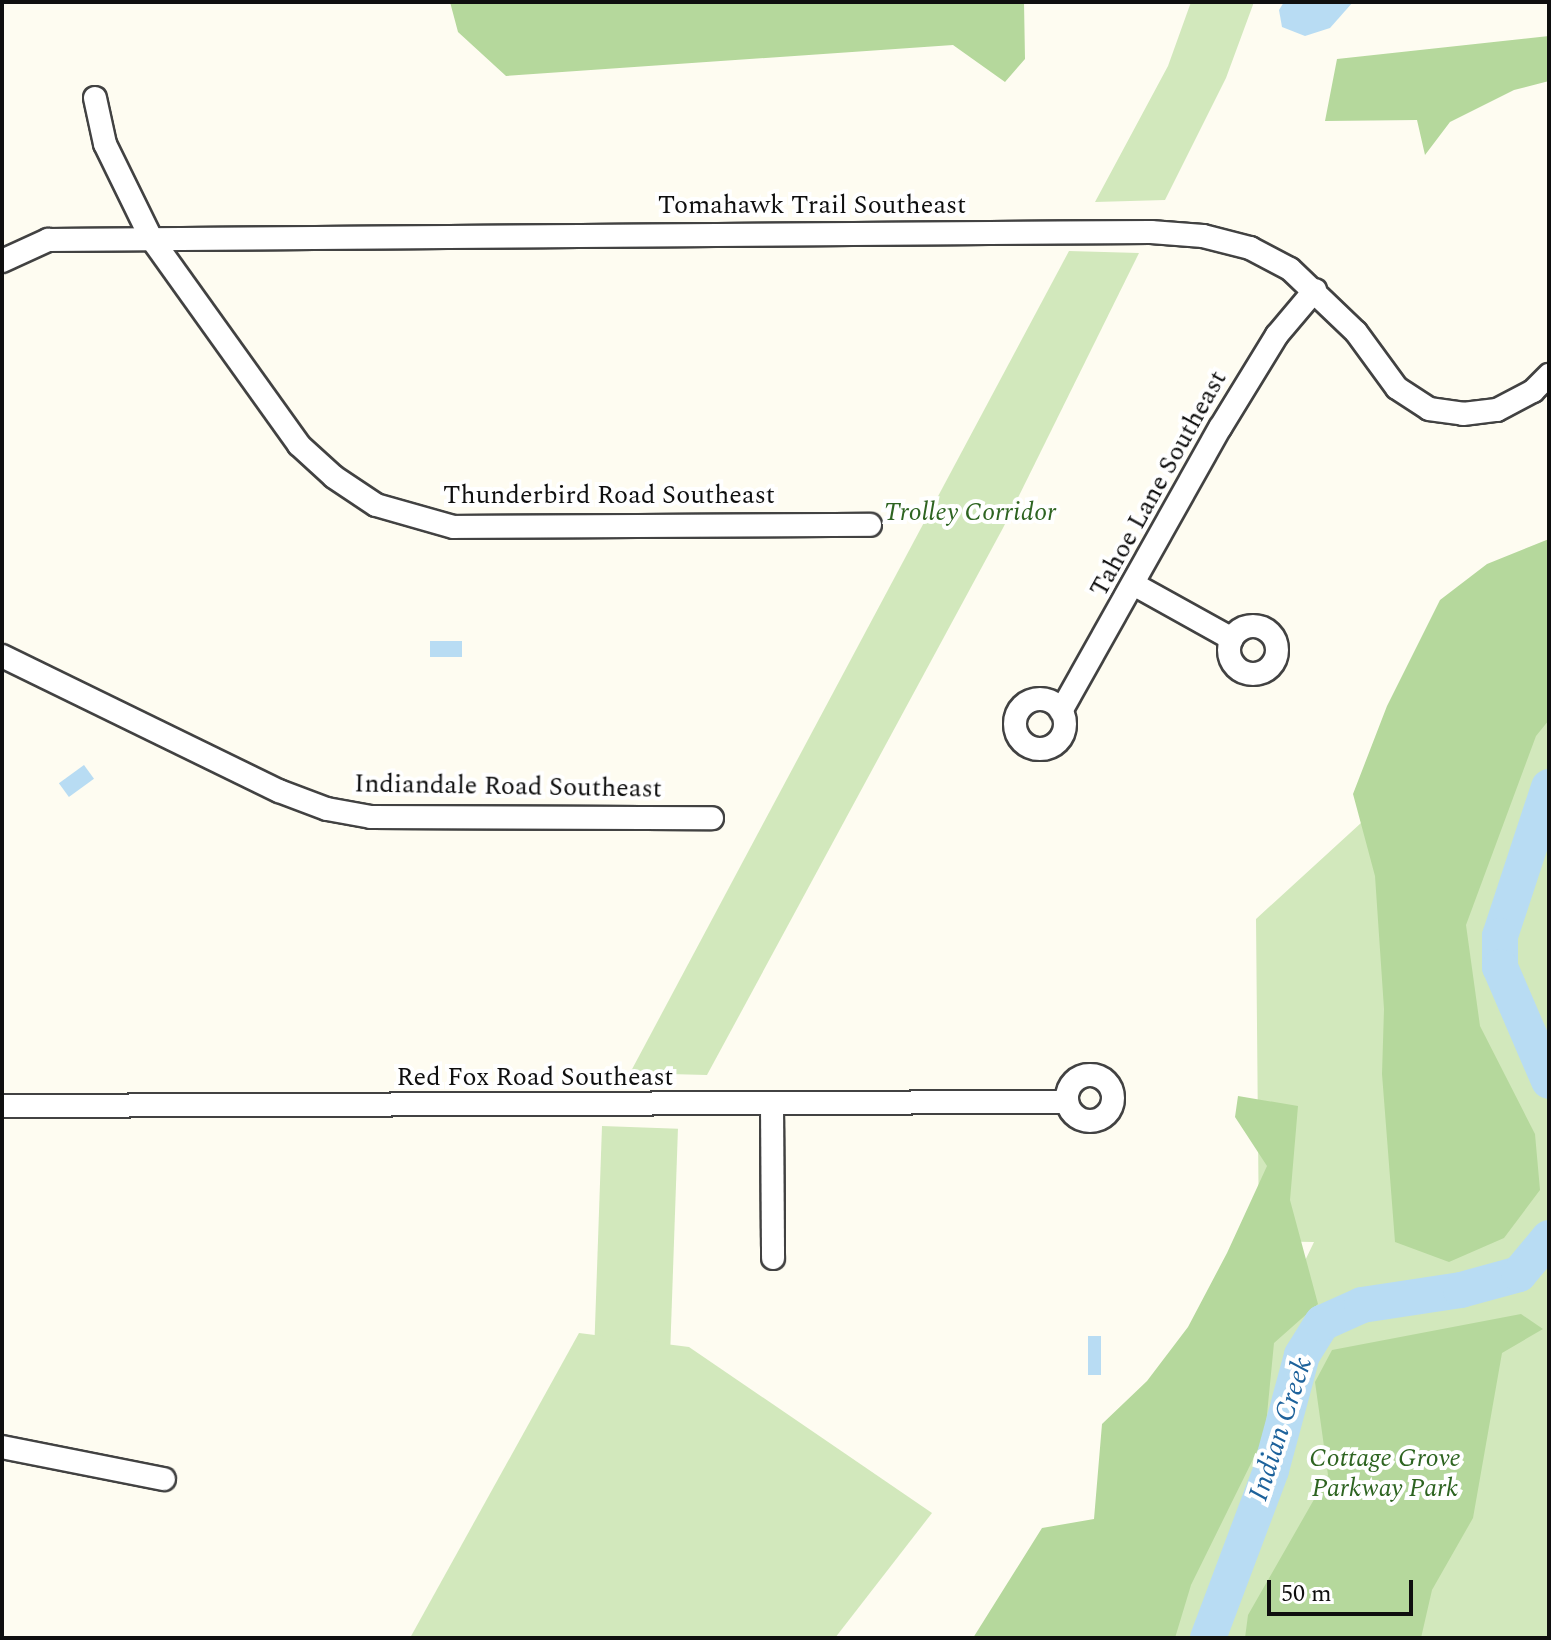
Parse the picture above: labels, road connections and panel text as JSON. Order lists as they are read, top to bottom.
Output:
{
  "streets": {
    "street": [
      "Tomahawk Trail Southeast",
      "Tahoe Lane Southeast",
      "Thunderbird Road Southeast",
      "Indiandale Road Southeast",
      "Red Fox Road Southeast"
    ]
  },
  "crossings": [
    ["Tomahawk Trail Southeast", "Tahoe Lane Southeast"],
    ["Tomahawk Trail Southeast", "Thunderbird Road Southeast"]
  ],
  "water": ["Indian Creek"],
  "parks": ["Trolley Corridor", "Cottage Grove Parkway Park"],
  "scale_bar": "50 m"
}
